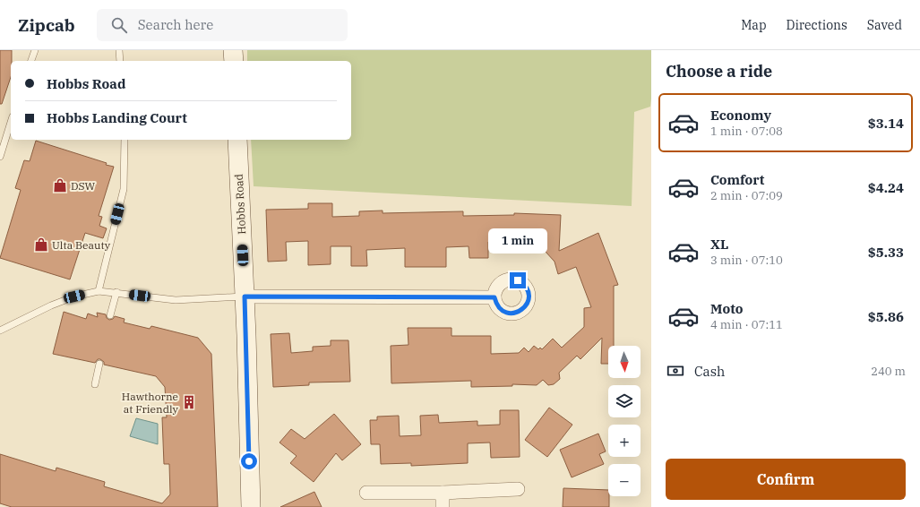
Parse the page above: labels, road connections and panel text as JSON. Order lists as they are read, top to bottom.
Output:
{
  "streets": {
    "street": ["Hobbs Road"]
  },
  "places": {
    "shop": ["DSW", "Ulta Beauty"],
    "building": ["Hawthorne at Friendly"]
  },
  "north": "bottom",
  "page": {
    "header": "Zipcab",
    "search": "Search here",
    "nav": ["Map", "Directions", "Saved"],
    "heading": "Choose a ride",
    "banner": ["Hobbs Road", "Hobbs Landing Court"],
    "list": [
      {
        "name": "Economy",
        "note": "1 min · 07:08",
        "value": "$3.14"
      },
      {
        "name": "Comfort",
        "note": "2 min · 07:09",
        "value": "$4.24"
      },
      {
        "name": "XL",
        "note": "3 min · 07:10",
        "value": "$5.33"
      },
      {
        "name": "Moto",
        "note": "4 min · 07:11",
        "value": "$5.86"
      }
    ],
    "bubble": "1 min",
    "map_buttons": ["+", "−"],
    "pay": ["Cash", "240 m"],
    "buttons": "Confirm"
  }
}
